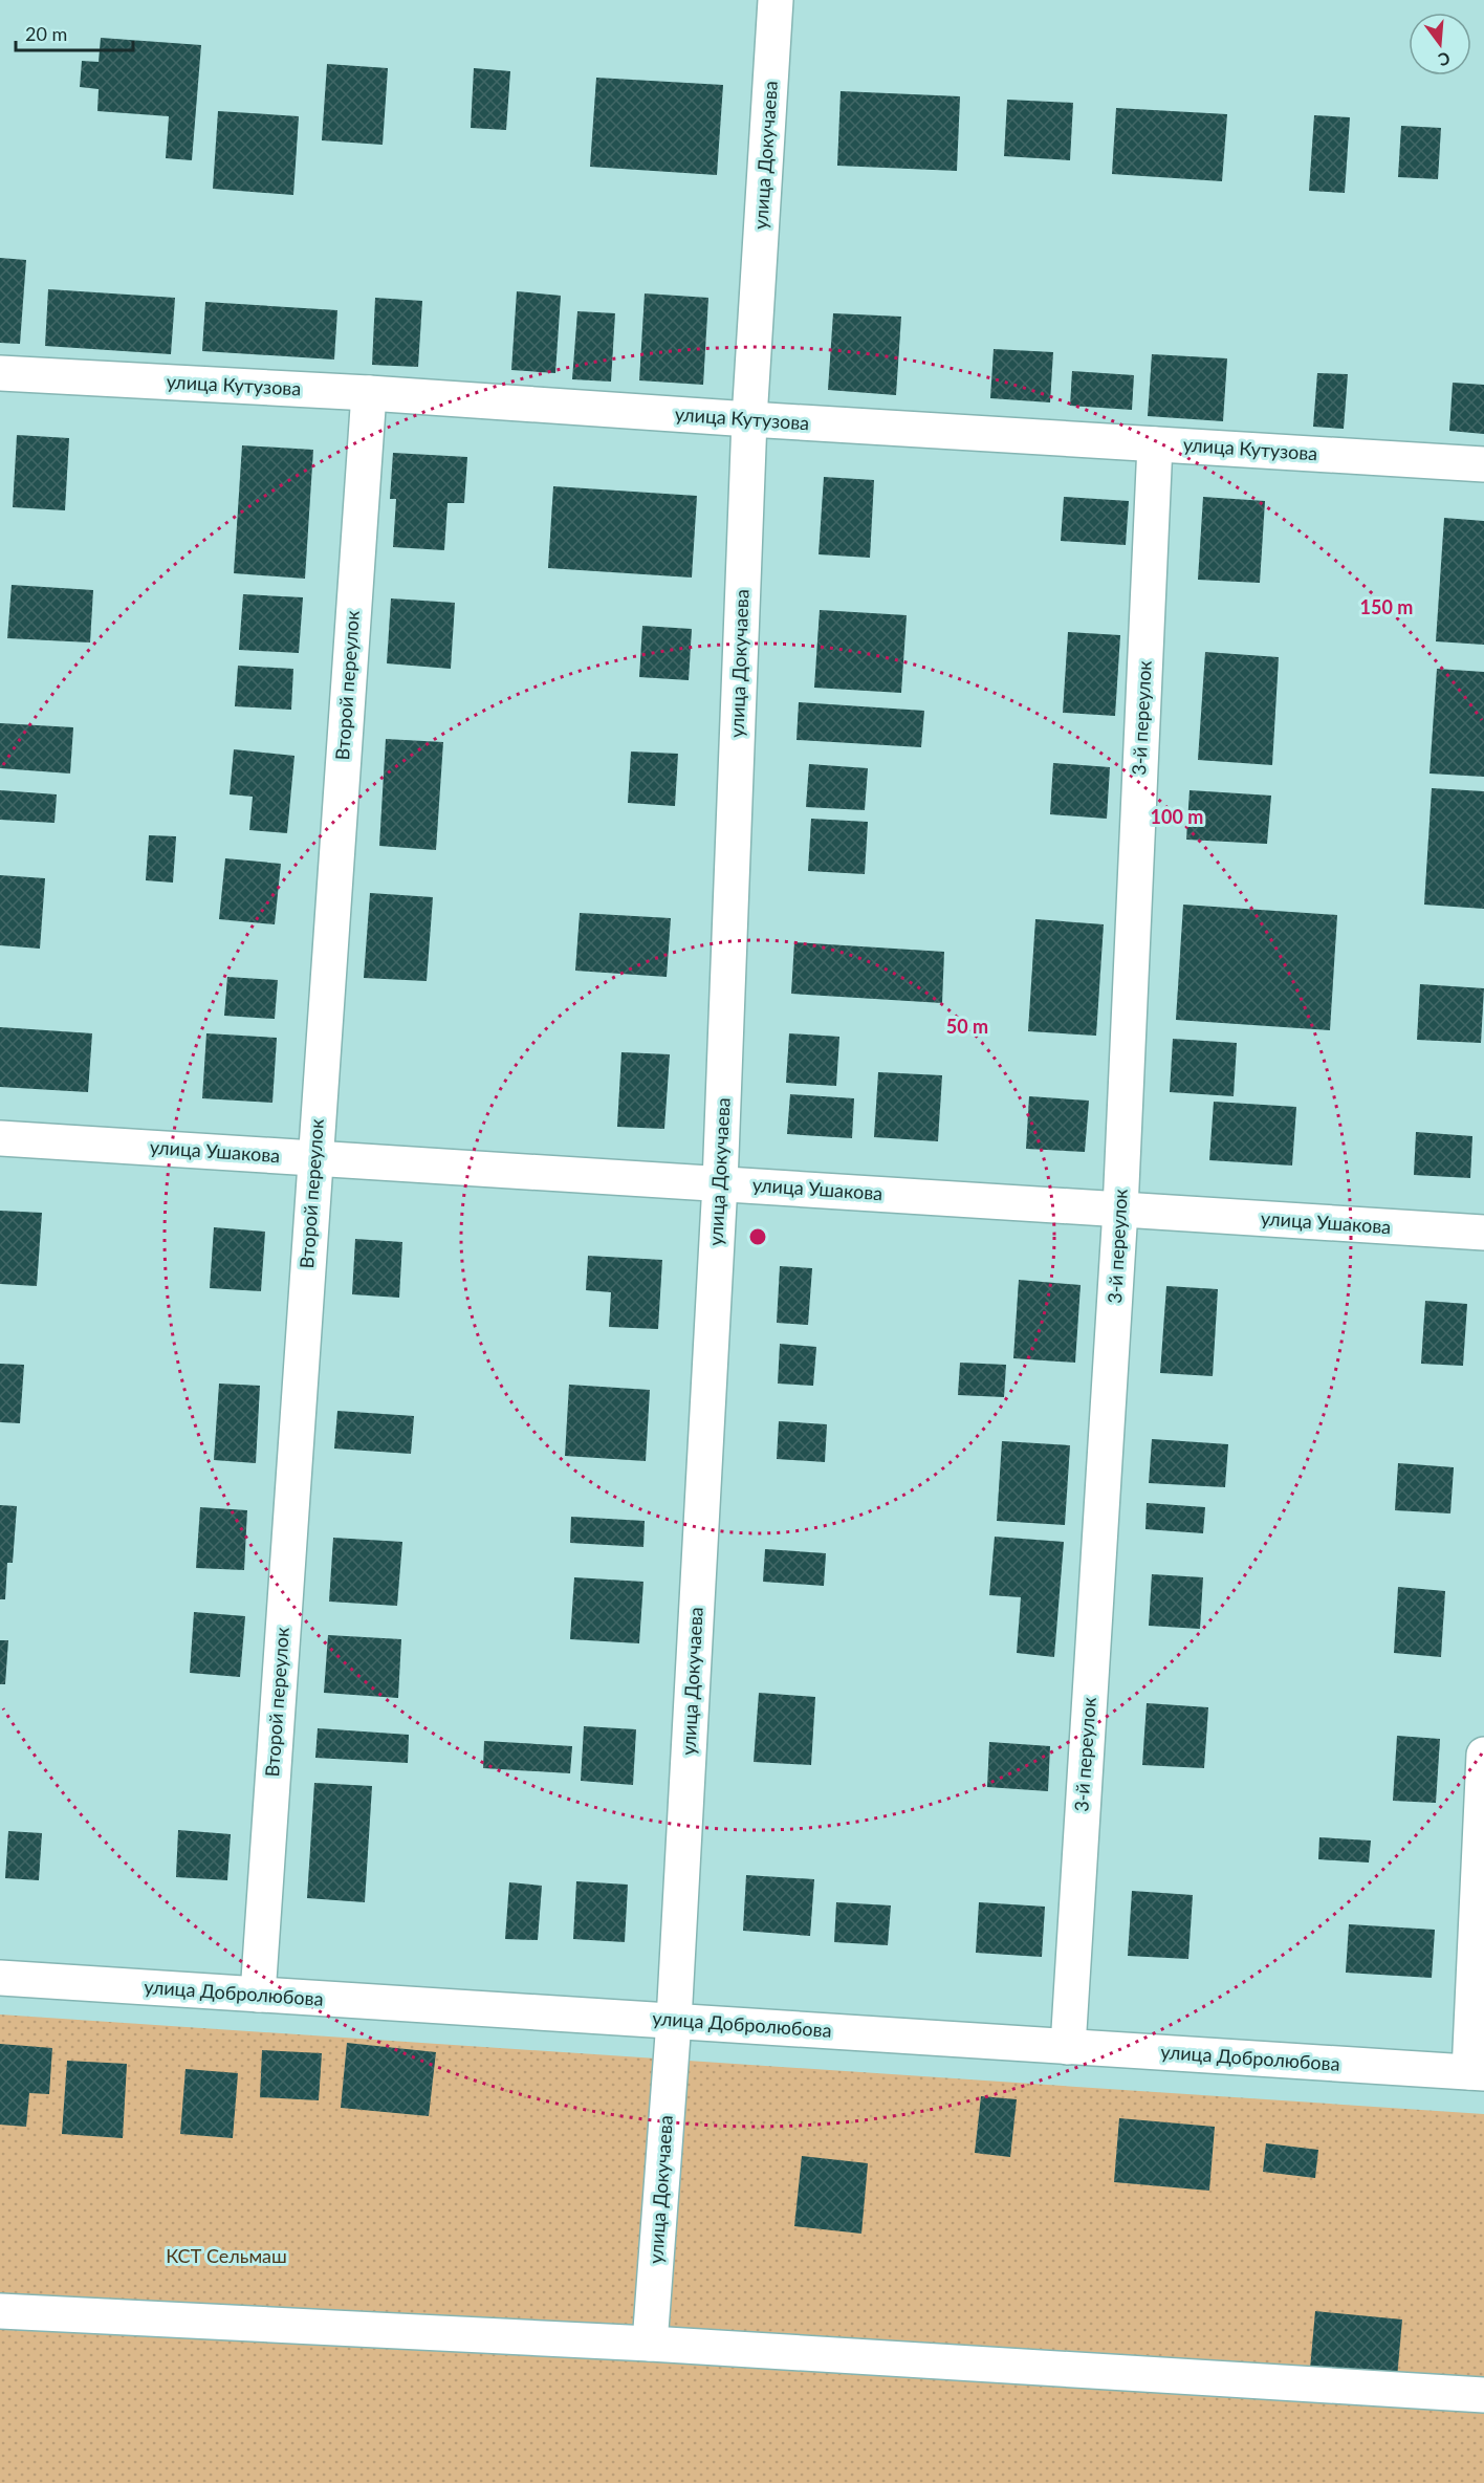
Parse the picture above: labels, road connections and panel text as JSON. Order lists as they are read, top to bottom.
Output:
{
  "streets": {
    "street": [
      "улица Докучаева",
      "улица Кутузова",
      "Второй переулок",
      "3-й переулок",
      "улица Ушакова",
      "улица Добролюбова"
    ]
  },
  "crossings": [
    ["улица Докучаева", "улица Кутузова"],
    ["улица Докучаева", "улица Ушакова"],
    ["улица Докучаева", "улица Добролюбова"],
    ["улица Кутузова", "Второй переулок"],
    ["улица Кутузова", "3-й переулок"],
    ["Второй переулок", "улица Ушакова"],
    ["Второй переулок", "улица Добролюбова"],
    ["3-й переулок", "улица Ушакова"],
    ["3-й переулок", "улица Добролюбова"]
  ],
  "parks": ["КСТ Сельмаш"],
  "scale_bar": "20 m",
  "north": "bottom",
  "rings": ["150 m", "100 m", "50 m"]
}
